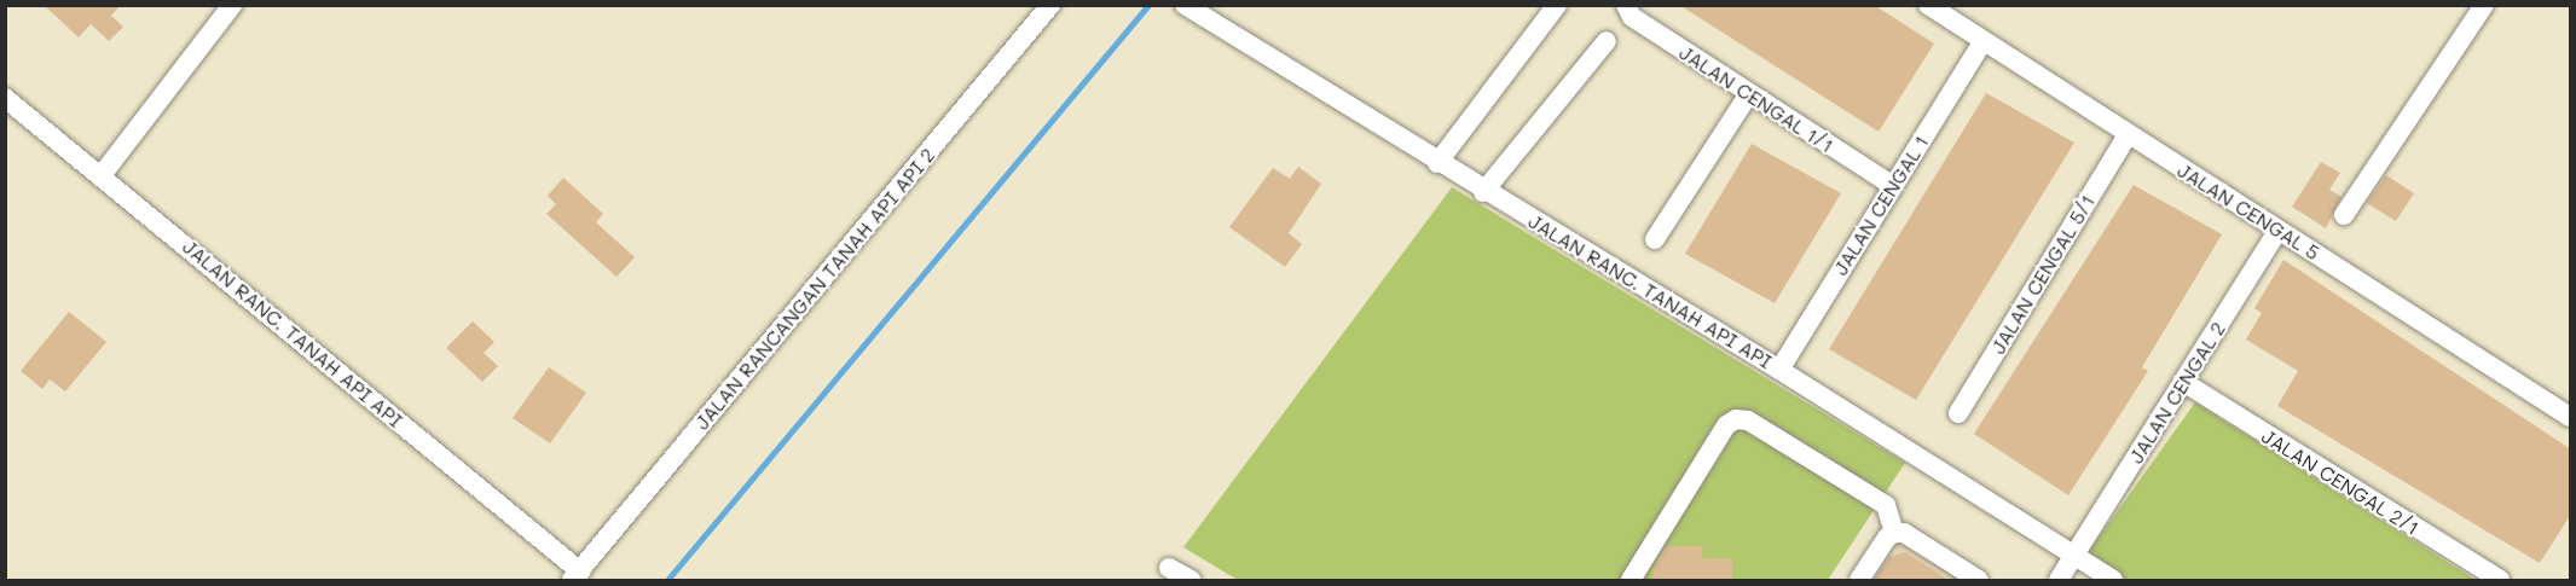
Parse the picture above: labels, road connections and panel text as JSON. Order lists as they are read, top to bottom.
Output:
{
  "streets": {
    "street": [
      "JALAN CENGAL 1/1",
      "JALAN CENGAL 1",
      "JALAN CENGAL 5",
      "JALAN CENGAL 5/1",
      "JALAN RANCANGAN TANAH API API 2",
      "JALAN RANC. TANAH API API",
      "JALAN CENGAL 2",
      "JALAN CENGAL 2/1"
    ]
  },
  "crossings": [
    ["JALAN CENGAL 1/1", "JALAN CENGAL 1"],
    ["JALAN CENGAL 1", "JALAN CENGAL 5"],
    ["JALAN CENGAL 1", "JALAN RANC. TANAH API API"],
    ["JALAN CENGAL 5", "JALAN CENGAL 5/1"],
    ["JALAN CENGAL 5", "JALAN CENGAL 2"],
    ["JALAN RANCANGAN TANAH API API 2", "JALAN RANC. TANAH API API"],
    ["JALAN RANC. TANAH API API", "JALAN CENGAL 2"],
    ["JALAN CENGAL 2", "JALAN CENGAL 2/1"]
  ]
}
